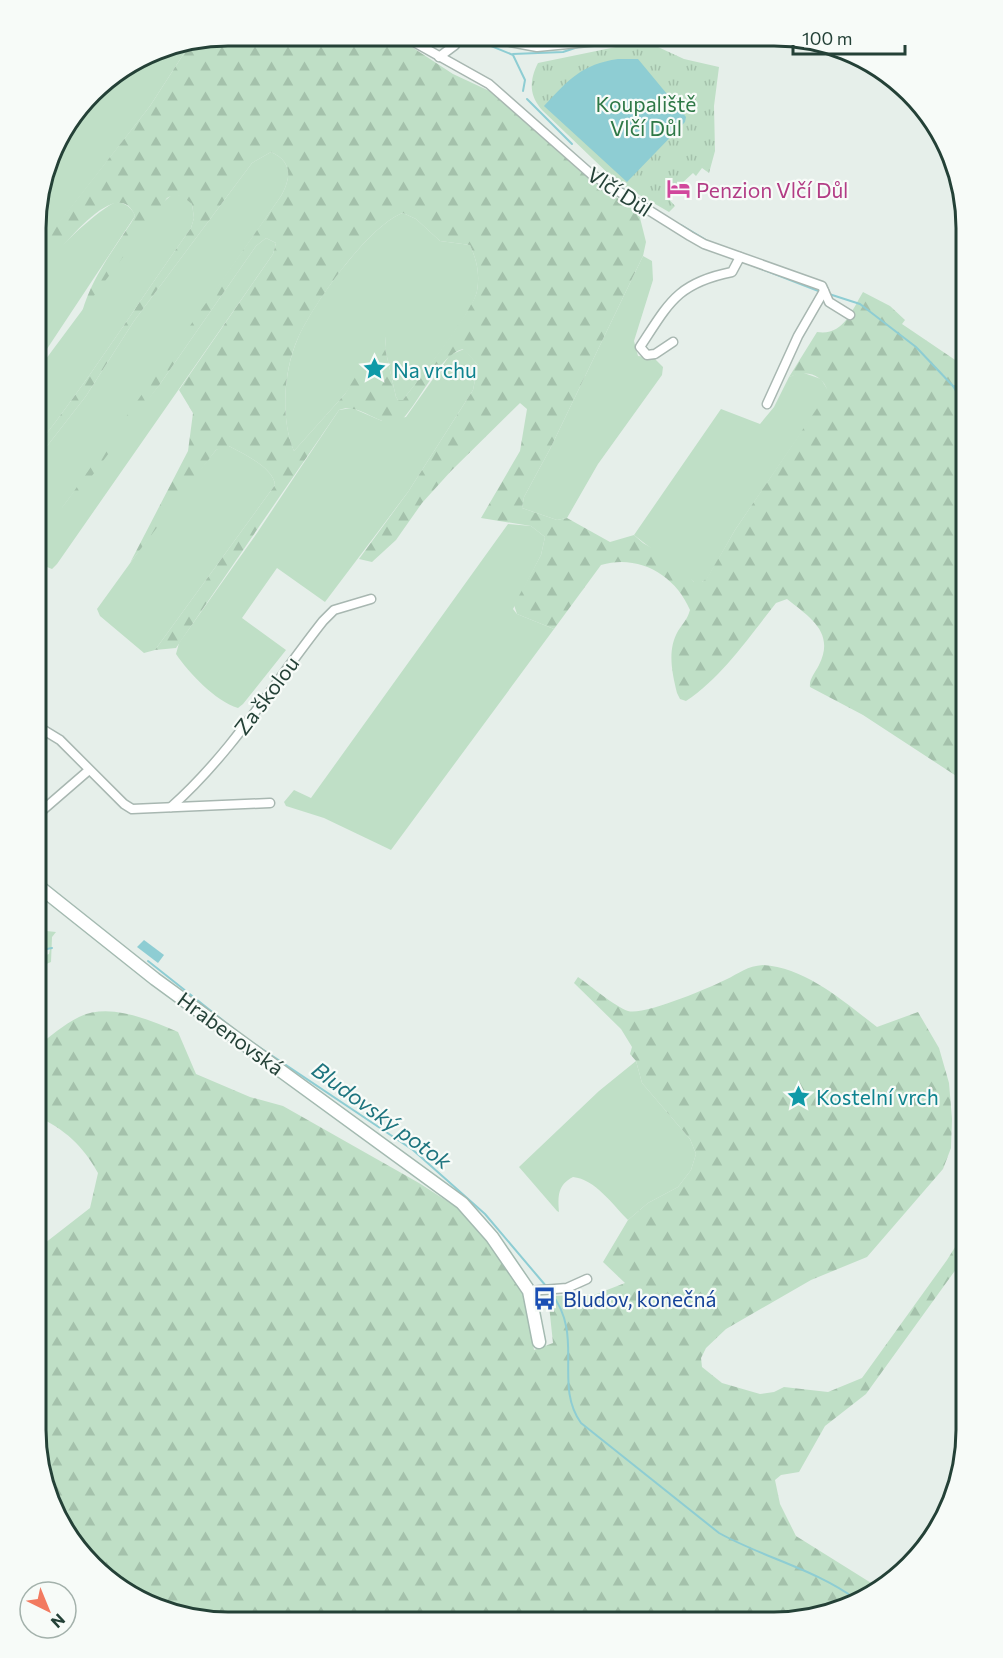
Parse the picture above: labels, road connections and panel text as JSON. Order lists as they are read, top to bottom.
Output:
{
  "streets": {
    "street": ["Vlčí Důl", "Za školou", "Hrabenovská"]
  },
  "water": ["Bludovský potok"],
  "parks": ["Koupaliště Vlčí Důl"],
  "places": {
    "hotel": ["Penzion Vlčí Důl"],
    "place": ["Na vrchu", "Kostelní vrch"],
    "bus stop": ["Bludov, konečná"]
  },
  "scale_bar": "100 m",
  "north": "bottom right"
}
